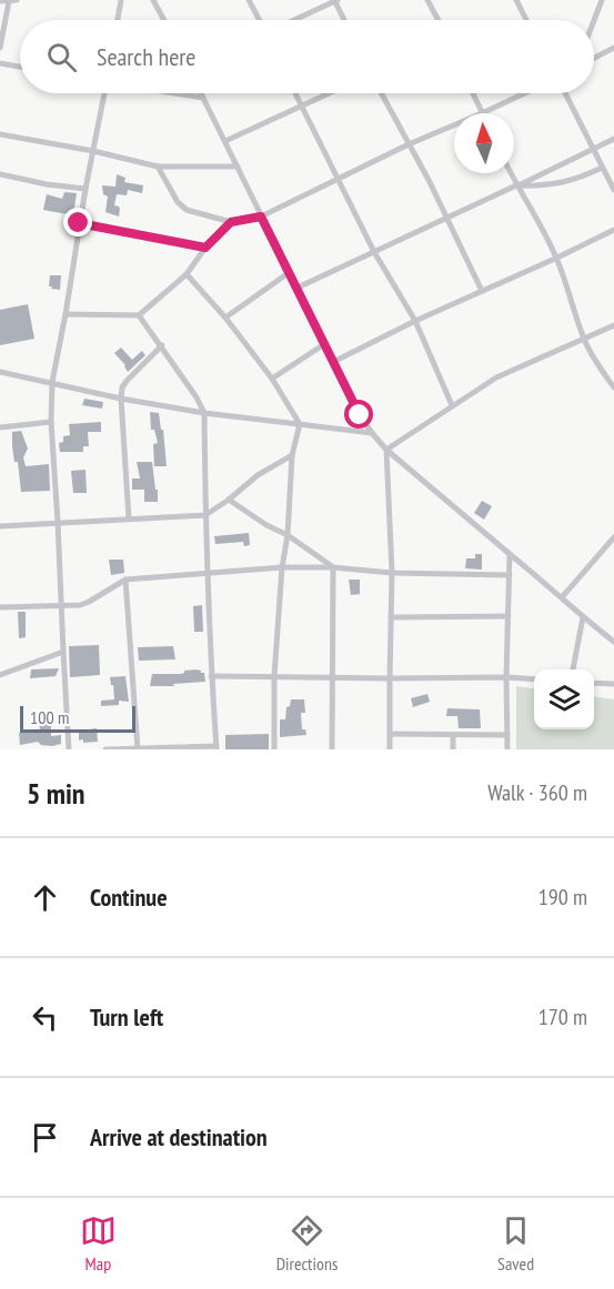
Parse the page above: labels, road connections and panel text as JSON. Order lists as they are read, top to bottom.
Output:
{
  "scale_bar": "100 m",
  "north": "top",
  "page": {
    "search": "Search here",
    "scale": "100 m",
    "heading": ["5 min", "Walk · 360 m"],
    "list": [
      ["Continue", "190 m"],
      ["Turn left", "170 m"],
      "Arrive at destination"
    ],
    "nav": ["Map", "Directions", "Saved"]
  }
}
